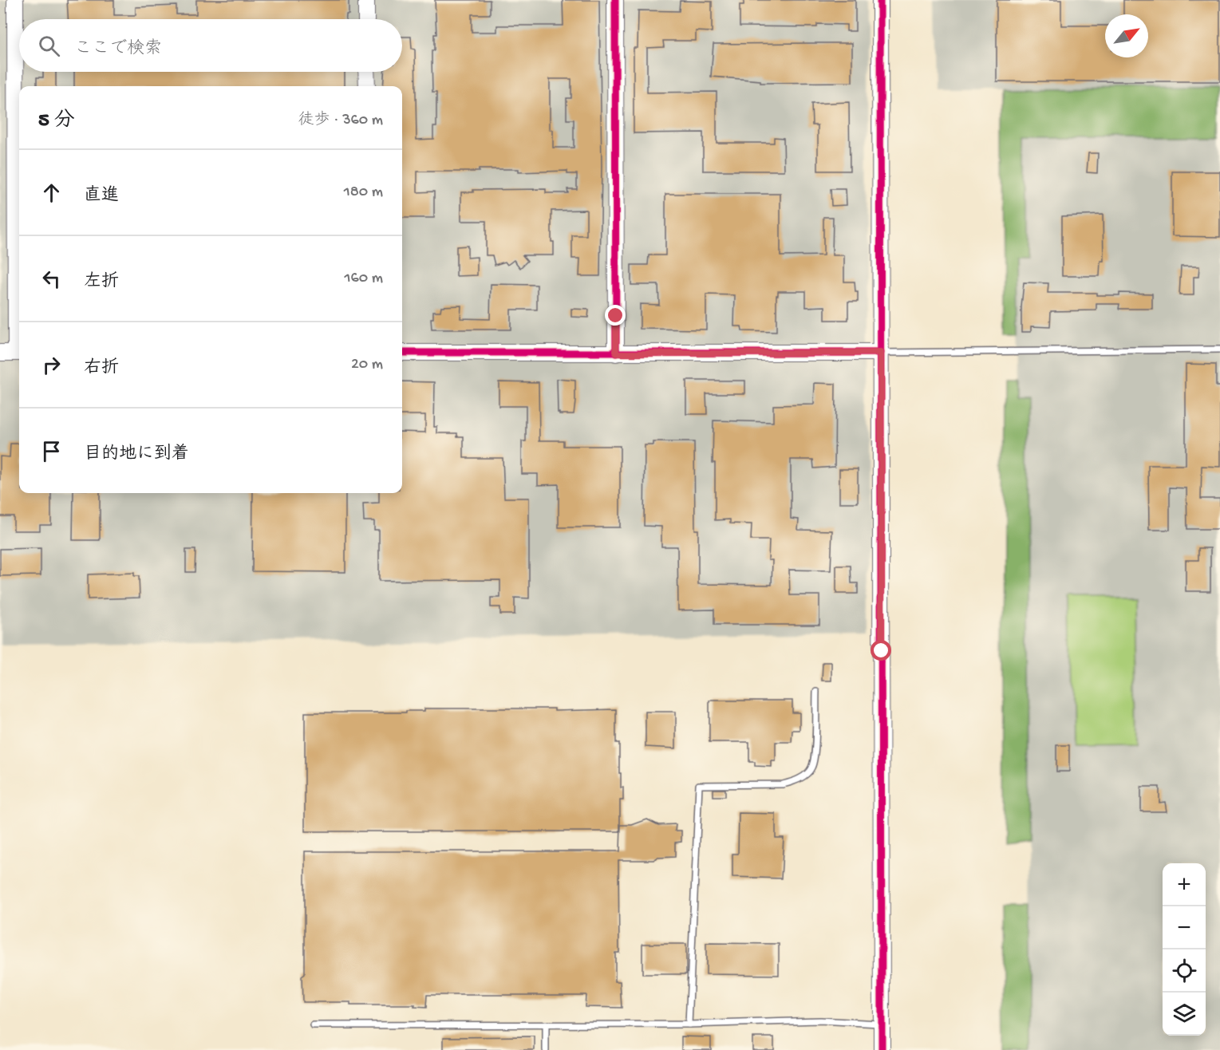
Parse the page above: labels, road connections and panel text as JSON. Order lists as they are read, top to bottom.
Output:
{
  "north": "top right",
  "page": {
    "search": "ここで検索",
    "heading": ["5 分", "徒歩 · 360 m"],
    "list": [
      ["直進", "180 m"],
      ["左折", "160 m"],
      ["右折", "20 m"],
      "目的地に到着"
    ],
    "map_buttons": ["+", "−"]
  }
}
